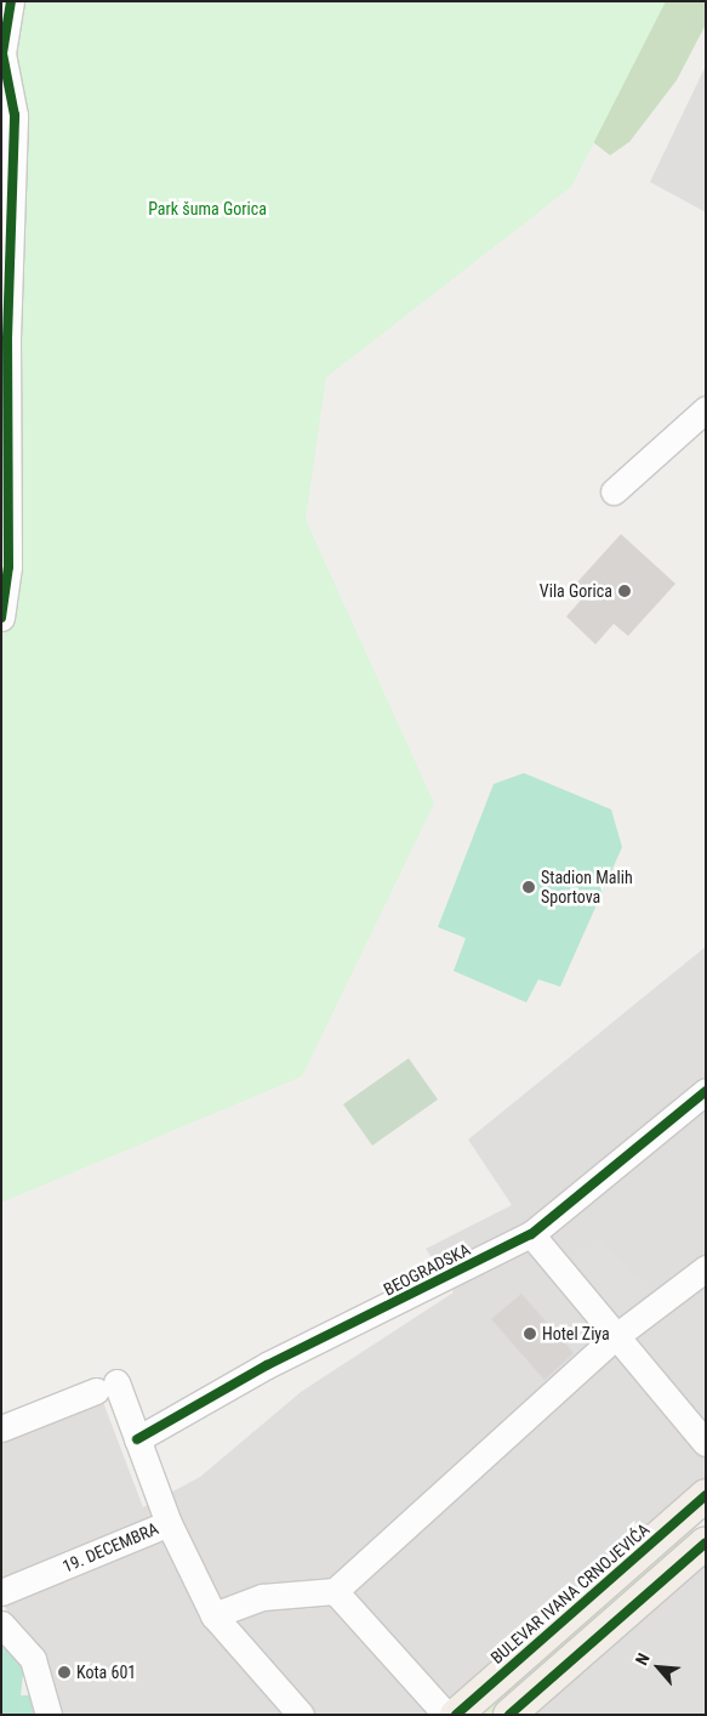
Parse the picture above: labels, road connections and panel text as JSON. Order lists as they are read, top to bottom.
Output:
{
  "streets": {
    "main road": ["BULEVAR IVANA CRNOJEVIĆA"],
    "street": ["BEOGRADSKA", "19. DECEMBRA"]
  },
  "crossings": [
    ["BEOGRADSKA", "19. DECEMBRA"]
  ],
  "parks": ["Park šuma Gorica"],
  "places": [
    "Vila Gorica",
    "Stadion Malih Sportova",
    "Hotel Ziya",
    "Kota 601"
  ],
  "north": "top left"
}
